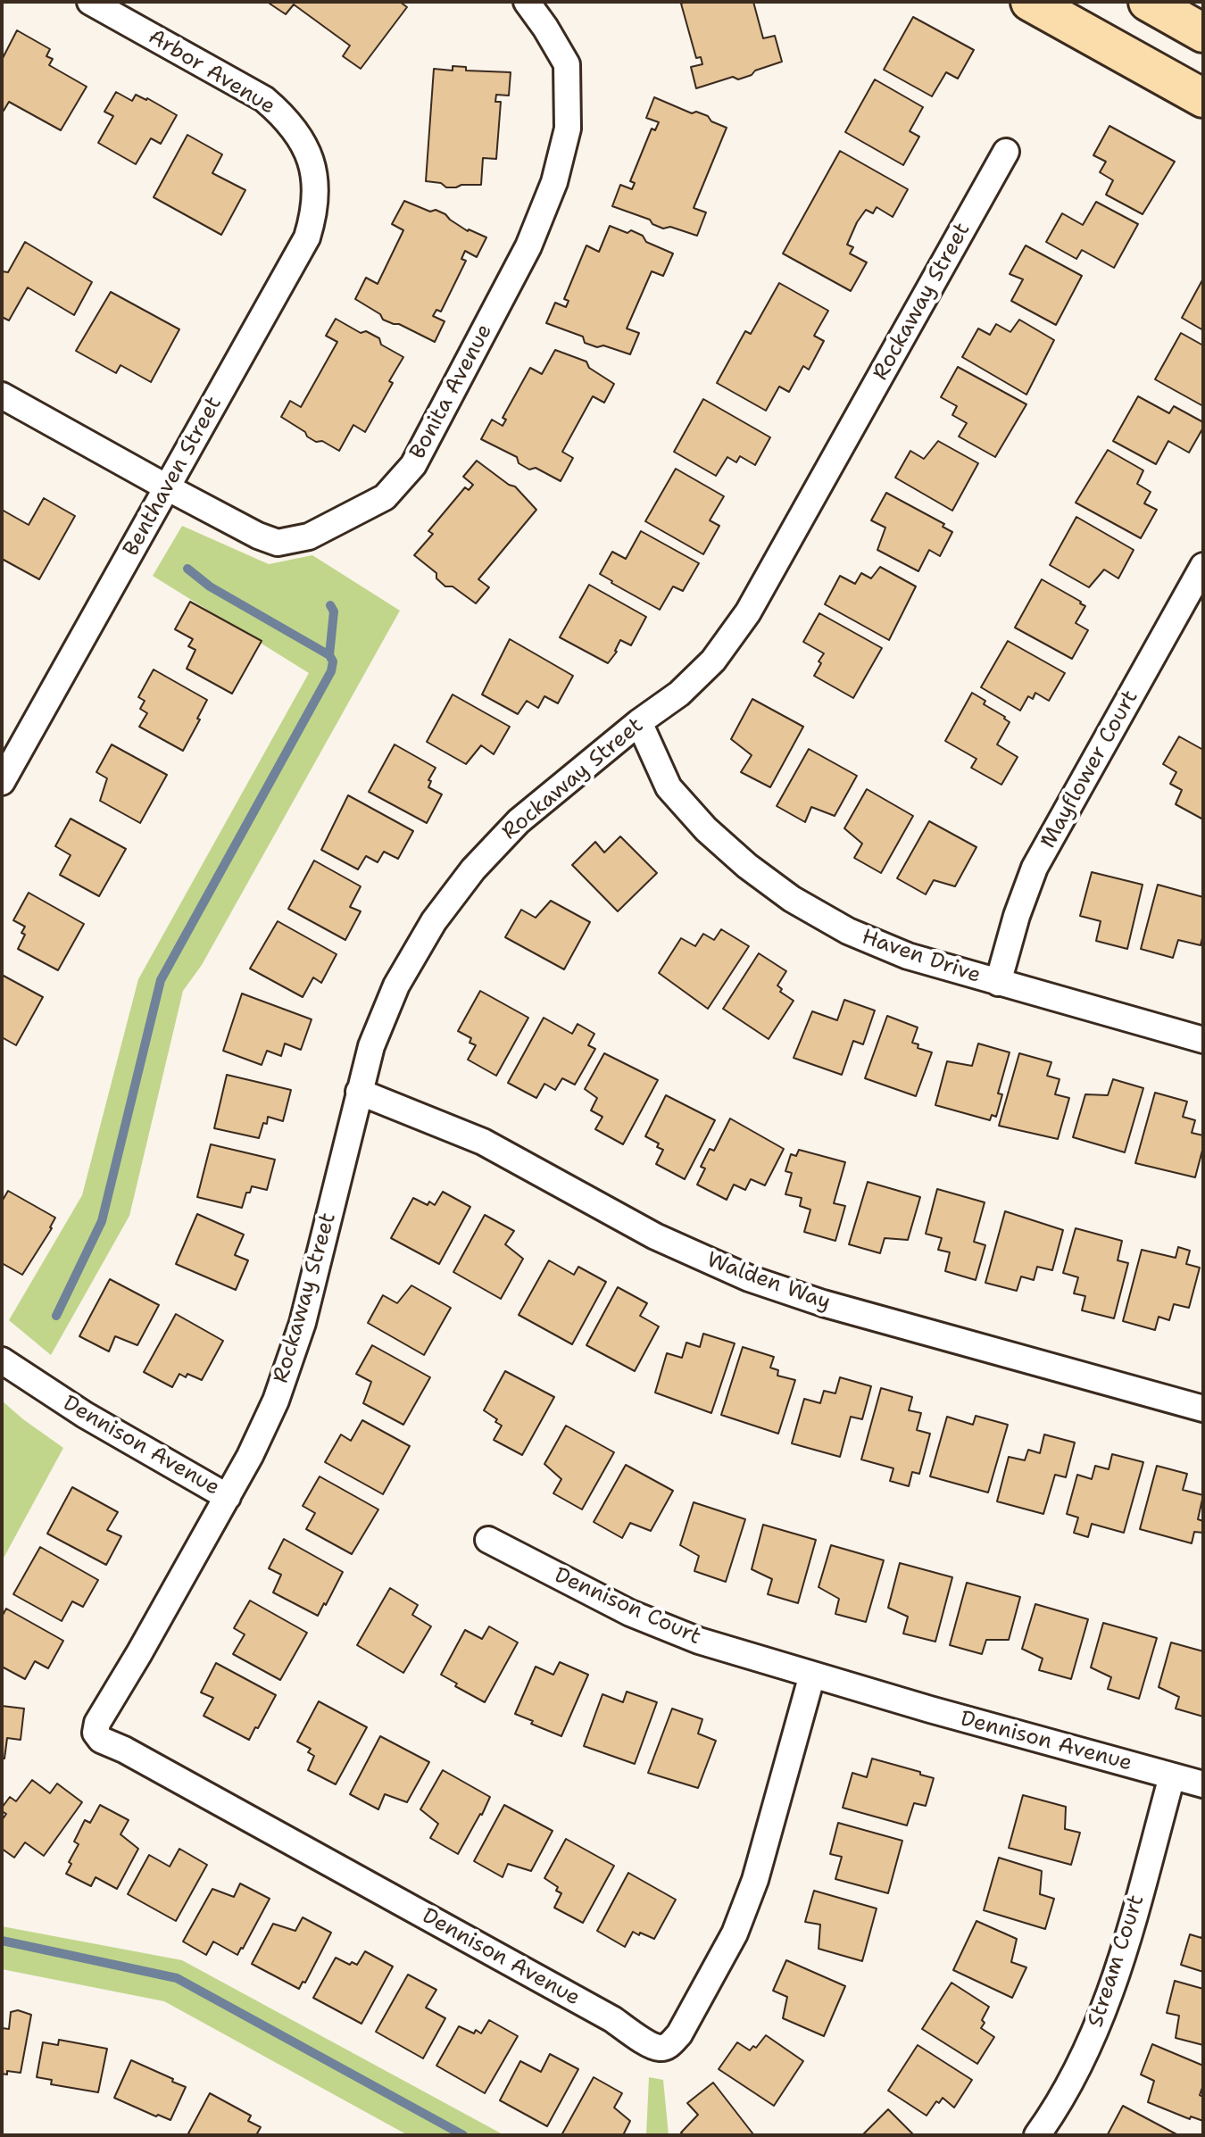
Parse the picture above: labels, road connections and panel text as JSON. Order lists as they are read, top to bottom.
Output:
{
  "streets": {
    "street": [
      "Arbor Avenue",
      "Rockaway Street",
      "Bonita Avenue",
      "Benthaven Street",
      "Mayflower Court",
      "Haven Drive",
      "Walden Way",
      "Dennison Avenue",
      "Dennison Court",
      "Stream Court"
    ]
  },
  "crossings": [
    ["Arbor Avenue", "Benthaven Street"],
    ["Rockaway Street", "Haven Drive"],
    ["Rockaway Street", "Walden Way"],
    ["Rockaway Street", "Dennison Avenue"],
    ["Bonita Avenue", "Benthaven Street"],
    ["Mayflower Court", "Haven Drive"],
    ["Dennison Avenue", "Dennison Court"],
    ["Dennison Avenue", "Stream Court"]
  ]
}
